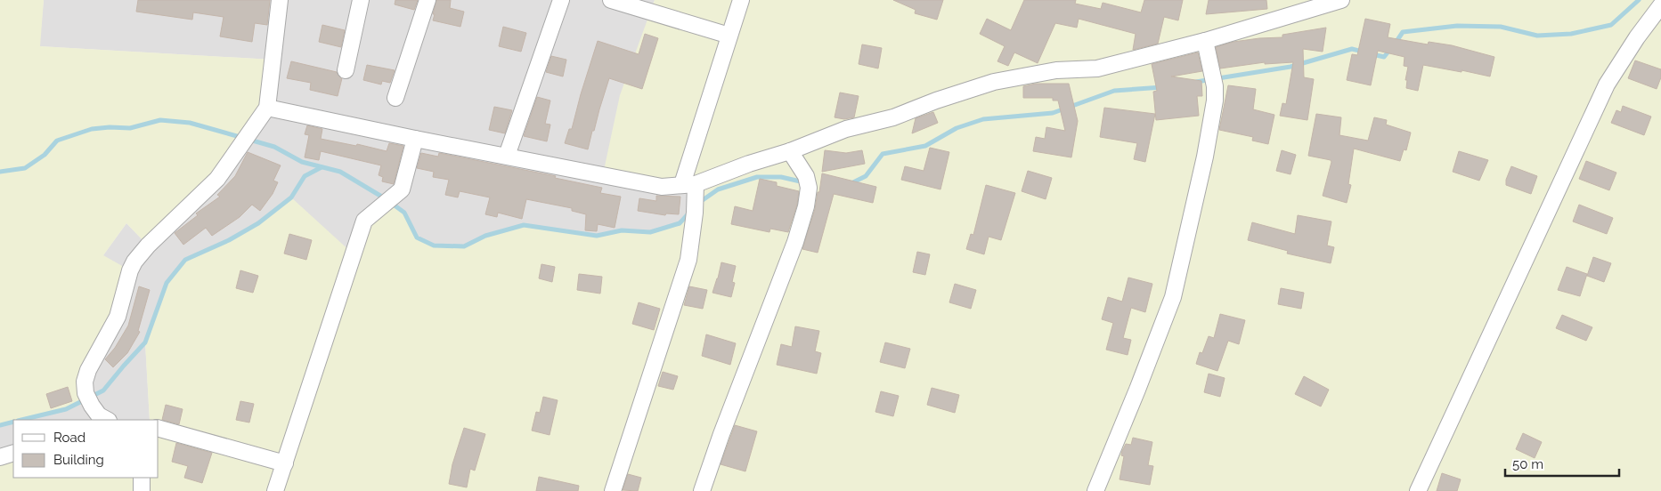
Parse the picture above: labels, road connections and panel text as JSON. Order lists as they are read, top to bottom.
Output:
{
  "legend": ["Road", "Building"],
  "scale_bar": "50 m"
}
